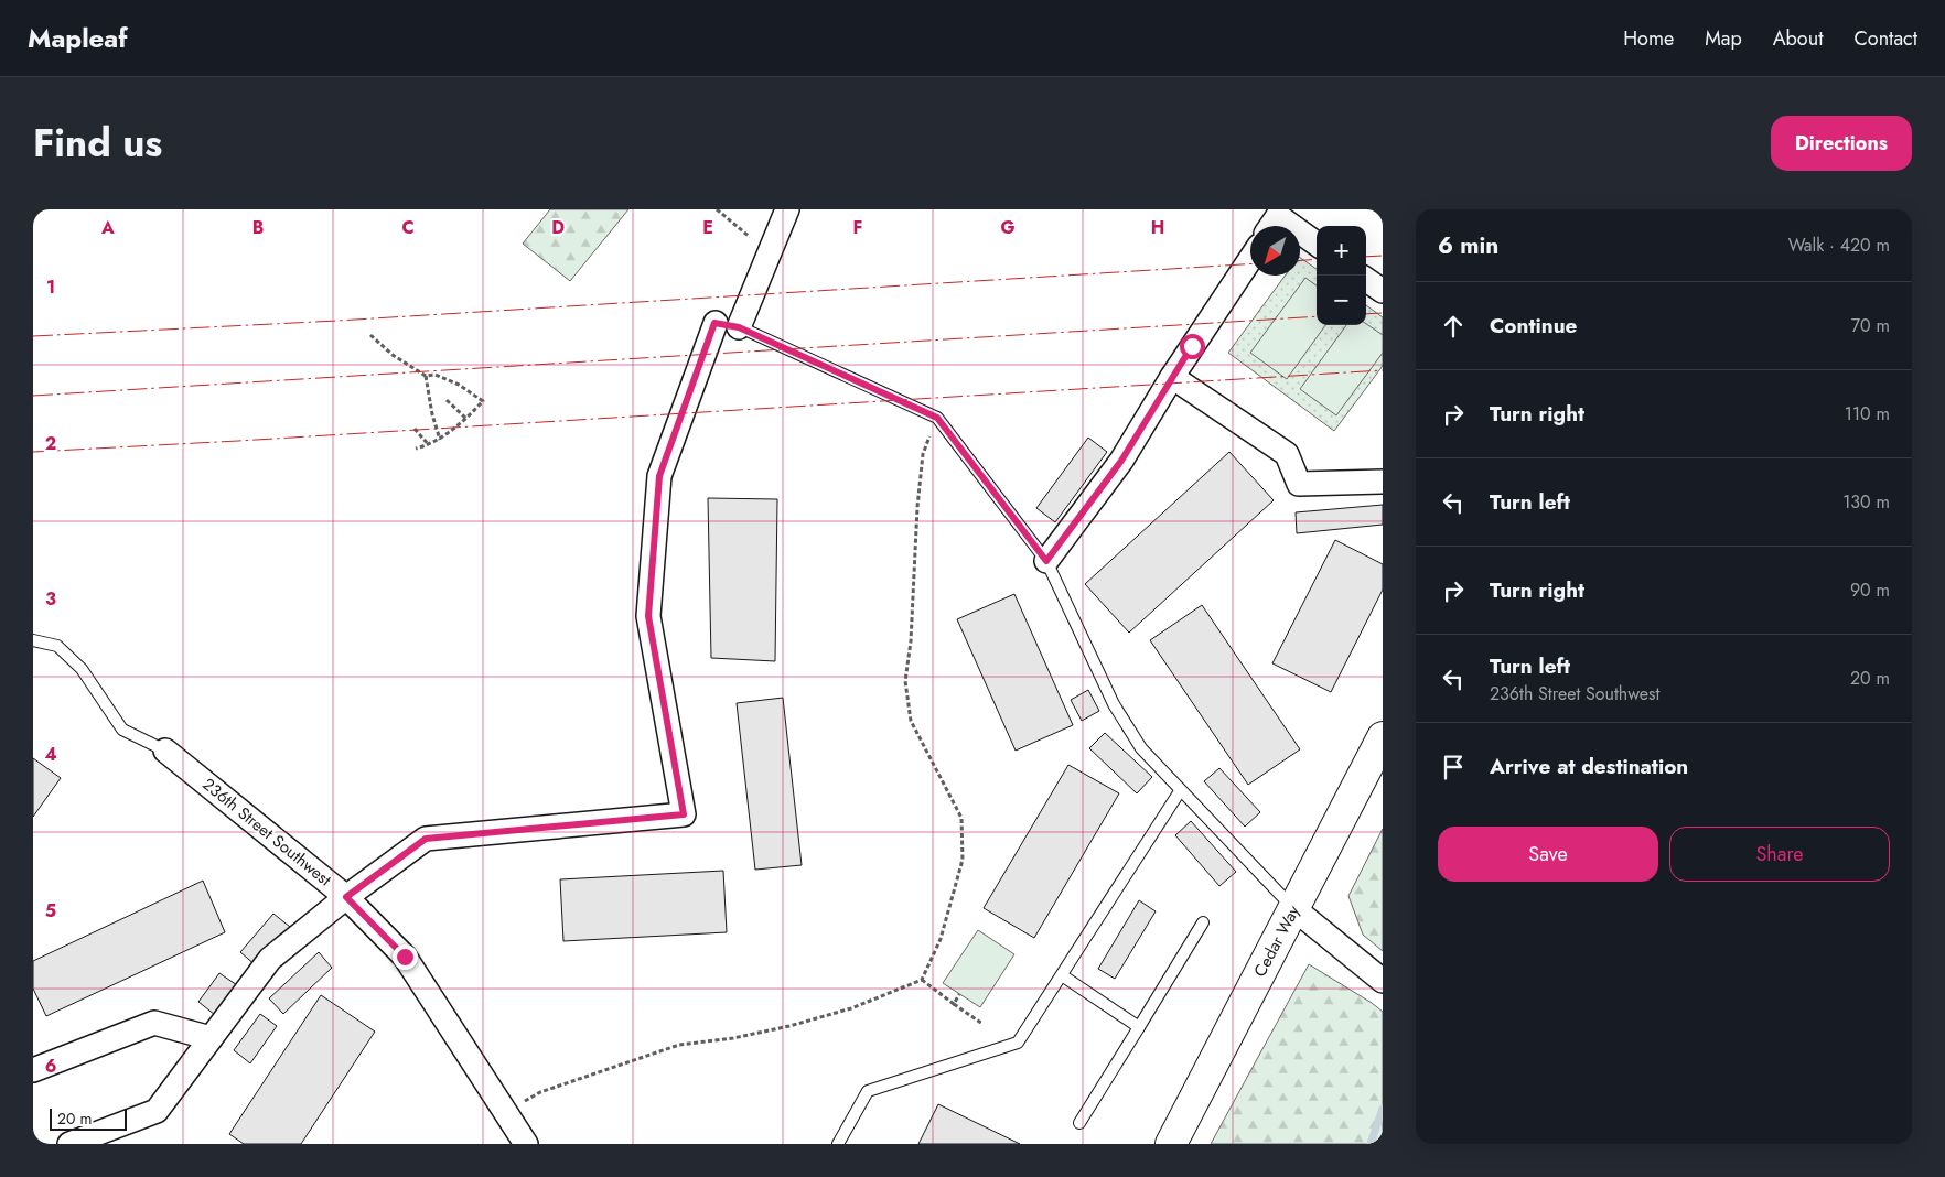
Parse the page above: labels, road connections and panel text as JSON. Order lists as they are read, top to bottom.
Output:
{
  "streets": {
    "main road": ["Cedar Way"],
    "street": ["236th Street Southwest"]
  },
  "scale_bar": "20 m",
  "north": "bottom left",
  "page": {
    "header": "Mapleaf",
    "nav": [
      "Home",
      "Map",
      "About",
      "Contact"
    ],
    "title": "Find us",
    "buttons": [
      "Directions",
      ["Save", "Share"]
    ],
    "heading": ["6 min", "Walk · 420 m"],
    "map_buttons": ["+", "−"],
    "list": [
      ["Continue", "70 m"],
      ["Turn right", "110 m"],
      ["Turn left", "130 m"],
      ["Turn right", "90 m"],
      ["Turn left", "236th Street Southwest", "20 m"],
      "Arrive at destination"
    ],
    "scale": "20 m"
  },
  "grid": {
    "columns": [
      "A",
      "B",
      "C",
      "D",
      "E",
      "F",
      "G",
      "H"
    ],
    "rows": [
      "1",
      "2",
      "3",
      "4",
      "5",
      "6"
    ]
  }
}
